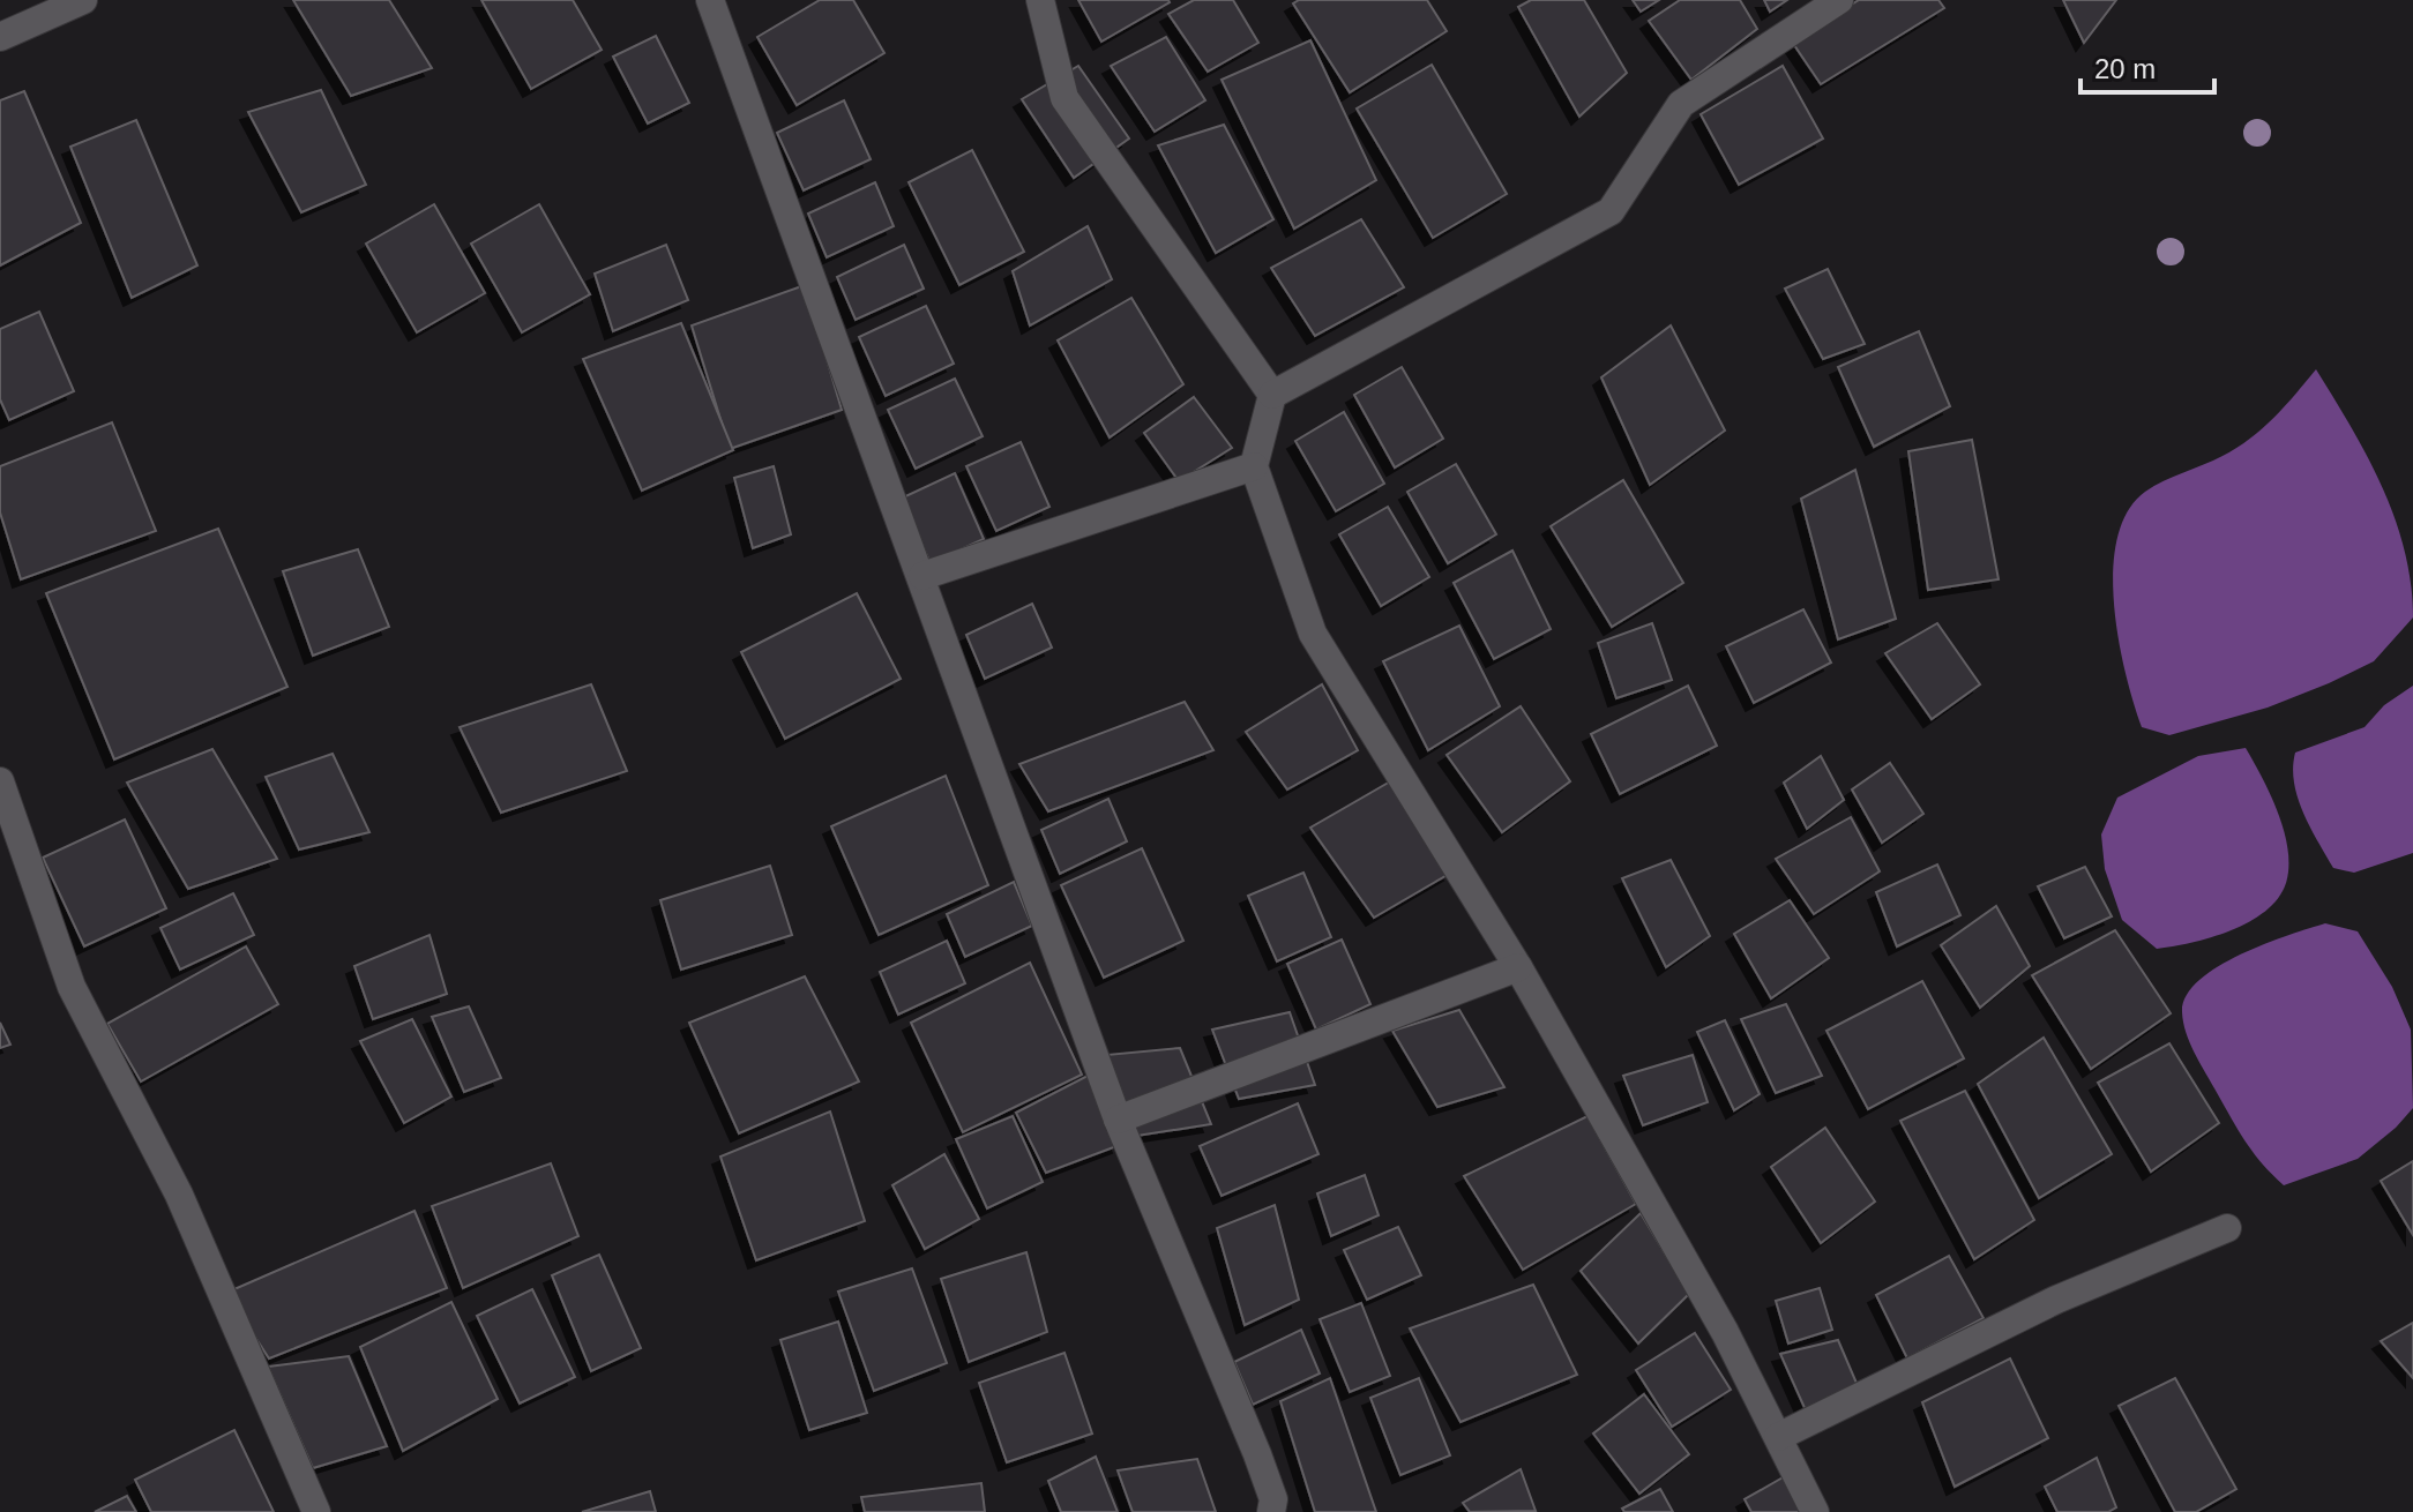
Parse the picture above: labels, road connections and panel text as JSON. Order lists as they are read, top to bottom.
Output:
{
  "scale_bar": "20 m"
}
